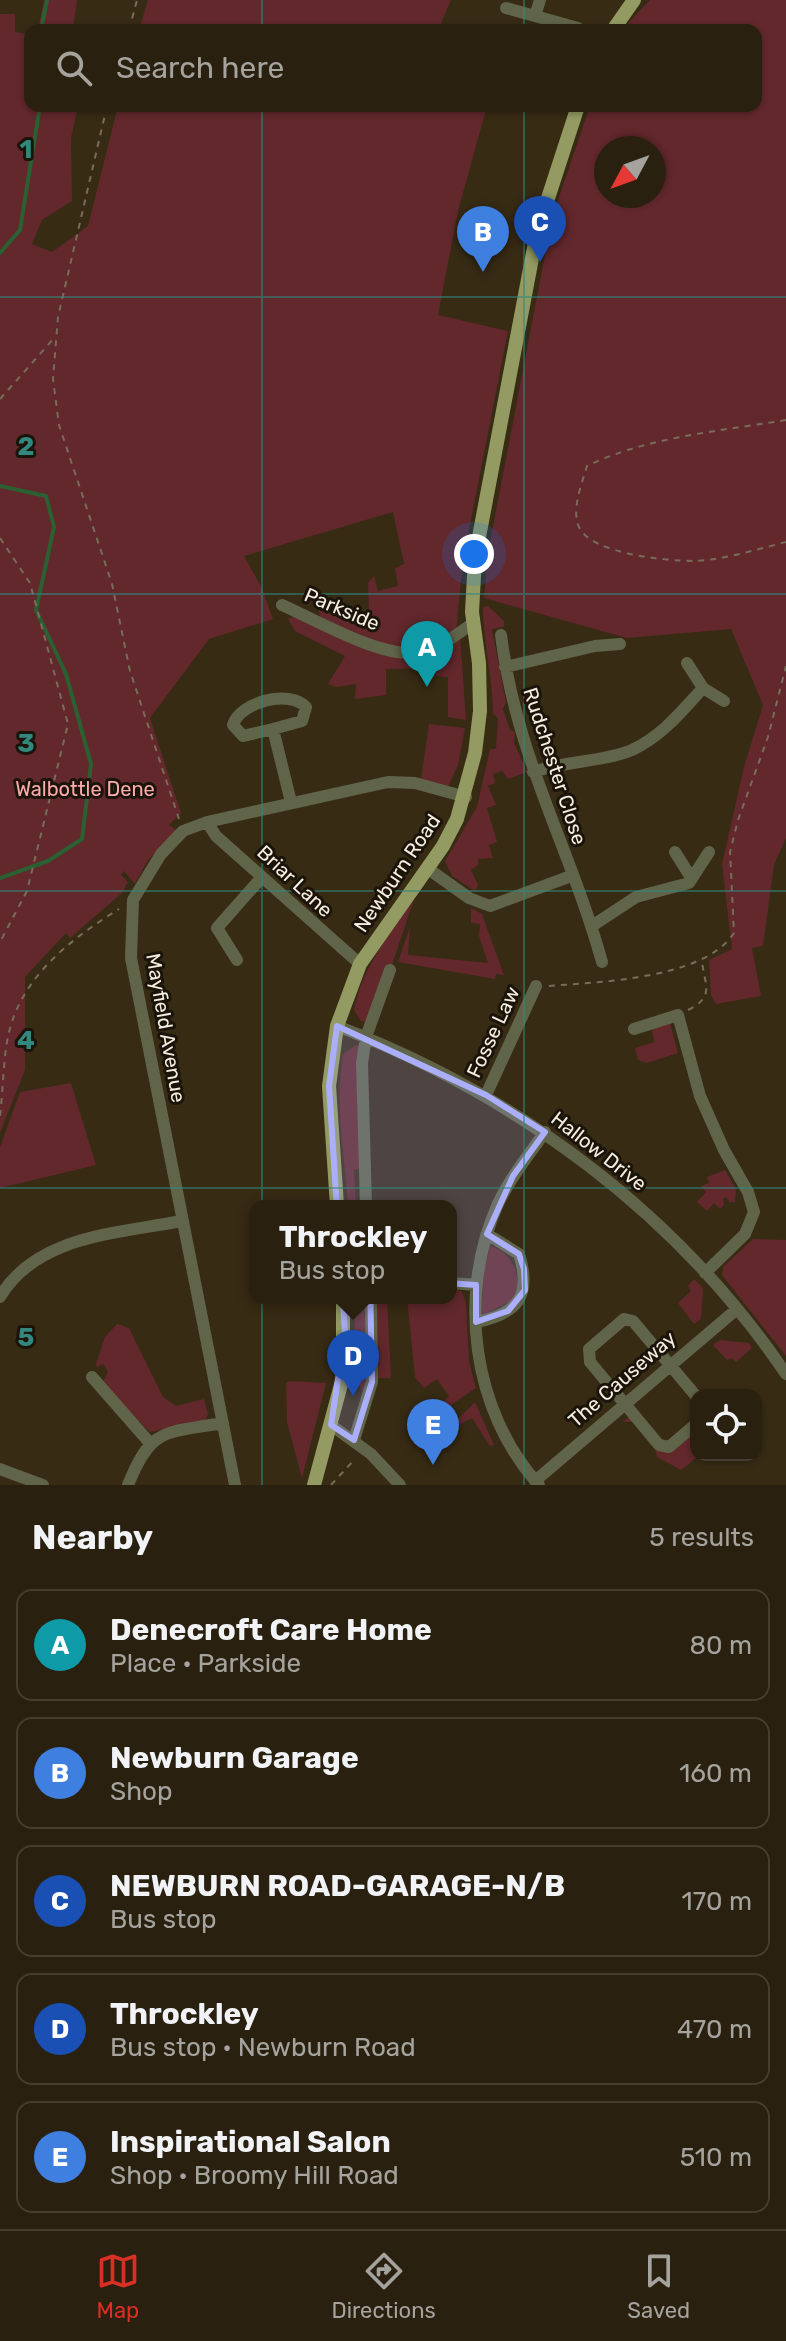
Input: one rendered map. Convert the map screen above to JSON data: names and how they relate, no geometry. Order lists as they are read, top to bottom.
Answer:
{
  "streets": {
    "main road": ["Newburn Road"],
    "street": [
      "Parkside",
      "Rudchester Close",
      "Briar Lane",
      "Mayfield Avenue",
      "Fosse Law",
      "Hallow Drive",
      "The Causeway"
    ]
  },
  "crossings": [
    ["Parkside", "Newburn Road"],
    ["Rudchester Close", "Newburn Road"],
    ["Newburn Road", "Briar Lane"],
    ["Newburn Road", "Mayfield Avenue"],
    ["Newburn Road", "Hallow Drive"],
    ["Briar Lane", "Mayfield Avenue"],
    ["Fosse Law", "Hallow Drive"],
    ["Hallow Drive", "The Causeway"]
  ],
  "parks": ["Walbottle Dene"],
  "north": "bottom left",
  "page": {
    "search": "Search here",
    "pins": [
      "C",
      "B",
      "A",
      "D",
      "E"
    ],
    "popup": ["Throckley", "Bus stop"],
    "heading": ["Nearby", "5 results"],
    "list": [
      {
        "mark": "A",
        "name": "Denecroft Care Home",
        "note": "Place · Parkside",
        "value": "80 m"
      },
      {
        "mark": "B",
        "name": "Newburn Garage",
        "note": "Shop",
        "value": "160 m"
      },
      {
        "mark": "C",
        "name": "NEWBURN ROAD-GARAGE-N/B",
        "note": "Bus stop",
        "value": "170 m"
      },
      {
        "mark": "D",
        "name": "Throckley",
        "note": "Bus stop · Newburn Road",
        "value": "470 m"
      },
      {
        "mark": "E",
        "name": "Inspirational Salon",
        "note": "Shop · Broomy Hill Road",
        "value": "510 m"
      }
    ],
    "nav": ["Map", "Directions", "Saved"]
  },
  "grid": {
    "rows": [
      "1",
      "2",
      "3",
      "4",
      "5"
    ]
  }
}
